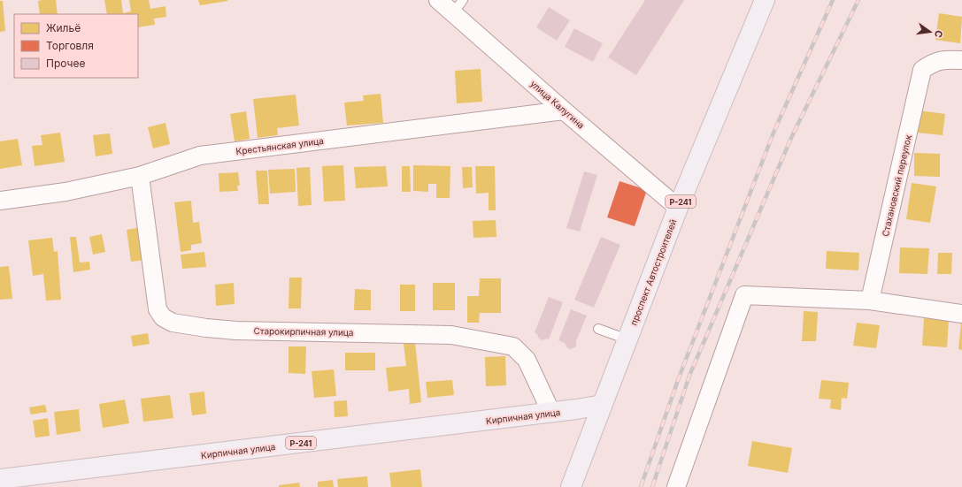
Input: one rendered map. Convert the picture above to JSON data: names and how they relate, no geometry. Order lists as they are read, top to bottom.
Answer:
{
  "streets": {
    "highway": ["Р-241", "проспект Автостроителей", "Кирпичная улица"],
    "street": [
      "улица Калугина",
      "Крестьянская улица",
      "Стахановский переулок",
      "Старокирпичная улица"
    ]
  },
  "crossings": [
    ["улица Калугина", "Крестьянская улица"],
    ["улица Калугина", "проспект Автостроителей"],
    ["Крестьянская улица", "Старокирпичная улица"],
    ["проспект Автостроителей", "Кирпичная улица"],
    ["Старокирпичная улица", "Кирпичная улица"]
  ],
  "legend": ["Жильё", "Торговля", "Прочее"],
  "north": "right"
}
